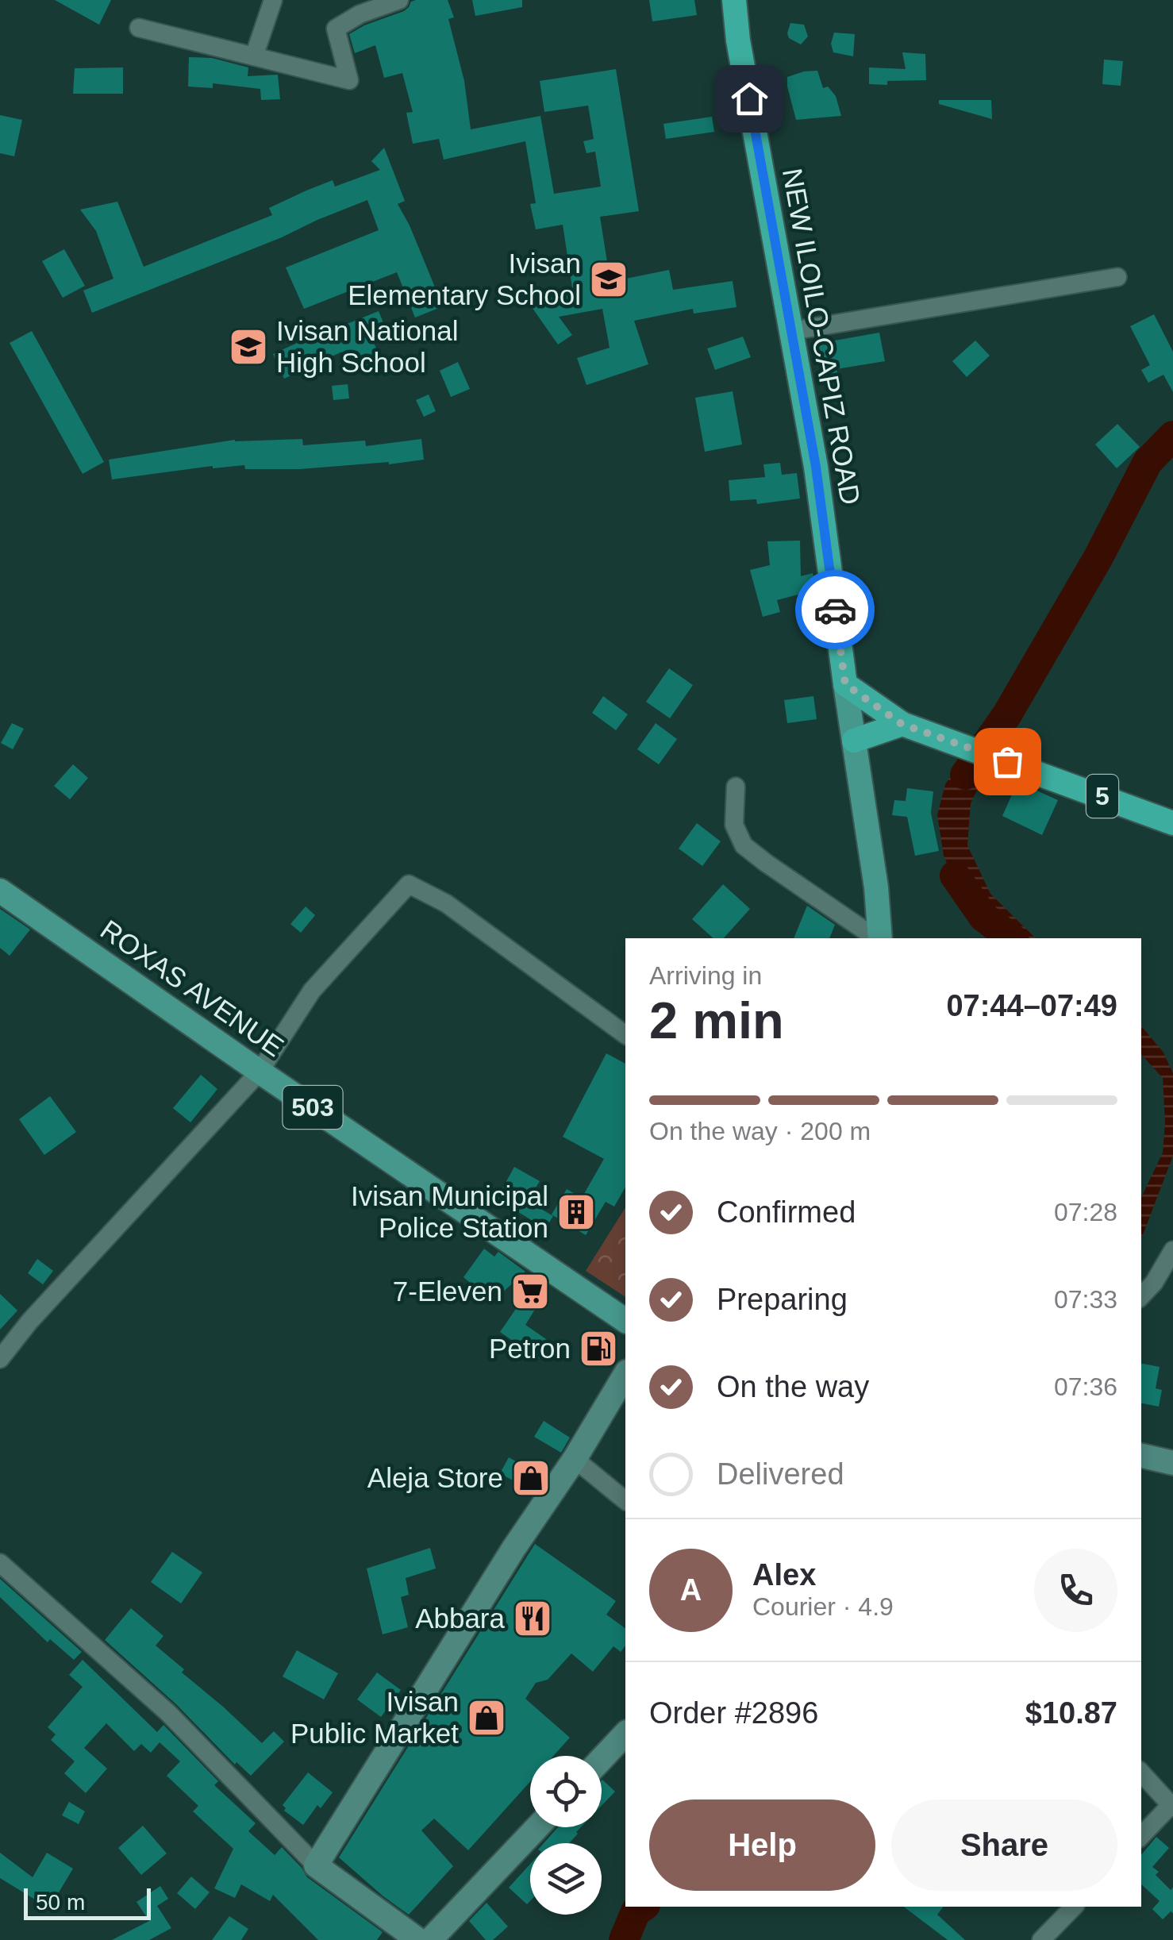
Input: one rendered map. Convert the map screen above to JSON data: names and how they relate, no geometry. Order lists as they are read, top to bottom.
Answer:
{
  "streets": {
    "highway": ["NEW ILOILO-CAPIZ ROAD", "5"],
    "main road": ["ROXAS AVENUE", "503"]
  },
  "crossings": [
    ["NEW ILOILO-CAPIZ ROAD", "5"]
  ],
  "places": {
    "school or university": ["Ivisan Elementary School", "Ivisan National High School"],
    "building": ["Ivisan Municipal Police Station"],
    "supermarket": ["7-Eleven"],
    "fuel station": ["Petron"],
    "shop": ["Aleja Store", "Ivisan Public Market"],
    "restaurant": ["Abbara"]
  },
  "scale_bar": "50 m",
  "page": {
    "heading": ["2 min", "Arriving in", "07:44–07:49"],
    "panel": [
      "Alex",
      "Courier · 4.9",
      "Order #2896",
      "$10.87"
    ],
    "bar": "On the way · 200 m",
    "list": [
      ["Confirmed", "07:28"],
      ["Preparing", "07:33"],
      ["On the way", "07:36"],
      "Delivered"
    ],
    "round": "A",
    "buttons": ["Help", "Share"],
    "scale": "50 m"
  }
}
